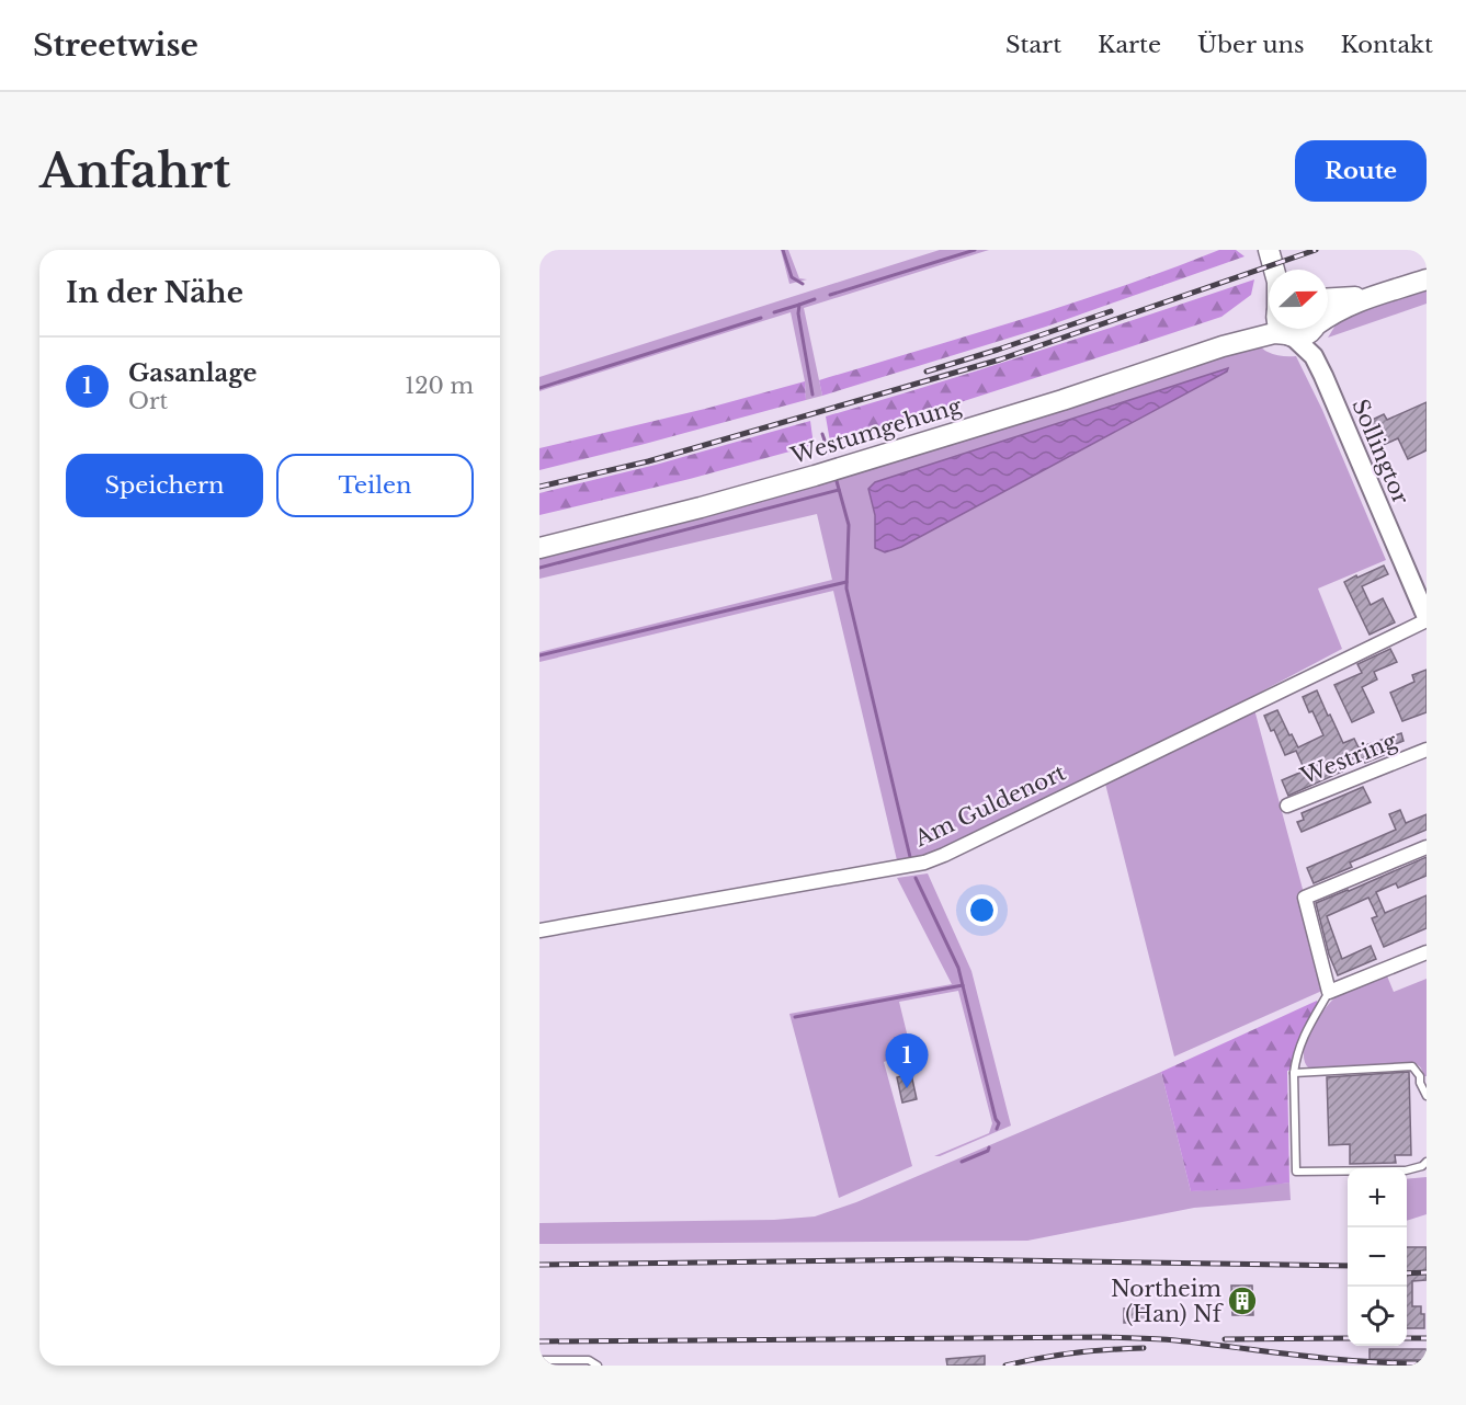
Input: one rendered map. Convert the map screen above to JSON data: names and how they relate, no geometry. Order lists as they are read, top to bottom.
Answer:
{
  "streets": {
    "main road": ["Westumgehung", "Sollingtor"],
    "street": ["Westring", "Am Guldenort"]
  },
  "crossings": [
    ["Westumgehung", "Sollingtor"],
    ["Sollingtor", "Am Guldenort"]
  ],
  "places": {
    "building": ["Northeim (Han) Nf"]
  },
  "north": "right",
  "page": {
    "header": "Streetwise",
    "nav": [
      "Start",
      "Karte",
      "Über uns",
      "Kontakt"
    ],
    "buttons": [
      "Route",
      ["Speichern", "Teilen"]
    ],
    "title": "Anfahrt",
    "heading": "In der Nähe",
    "list": [
      {
        "mark": "1",
        "name": "Gasanlage",
        "note": "Ort",
        "value": "120 m"
      }
    ],
    "pins": "1",
    "map_buttons": ["+", "−"]
  }
}
